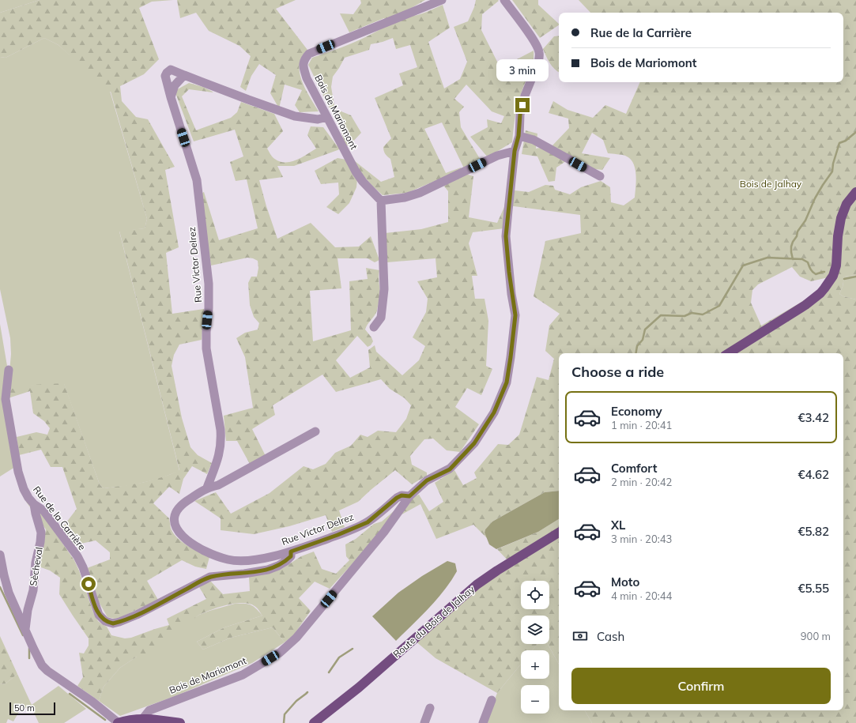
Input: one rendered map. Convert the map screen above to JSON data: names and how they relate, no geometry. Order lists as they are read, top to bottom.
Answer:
{
  "streets": {
    "main road": ["Route du Bois de Jalhay"],
    "street": [
      "Bois de Mariomont",
      "Rue Victor Delrez",
      "Rue de la Carrière",
      "Sècheval"
    ]
  },
  "crossings": [
    ["Bois de Mariomont", "Rue Victor Delrez"],
    ["Rue Victor Delrez", "Rue de la Carrière"],
    ["Rue de la Carrière", "Sècheval"]
  ],
  "parks": ["Bois de Jalhay"],
  "scale_bar": "50 m",
  "page": {
    "banner": ["Rue de la Carrière", "Bois de Mariomont"],
    "bubble": "3 min",
    "heading": "Choose a ride",
    "list": [
      {
        "name": "Economy",
        "note": "1 min · 20:41",
        "value": "€3.42"
      },
      {
        "name": "Comfort",
        "note": "2 min · 20:42",
        "value": "€4.62"
      },
      {
        "name": "XL",
        "note": "3 min · 20:43",
        "value": "€5.82"
      },
      {
        "name": "Moto",
        "note": "4 min · 20:44",
        "value": "€5.55"
      }
    ],
    "map_buttons": ["+", "−"],
    "pay": ["Cash", "900 m"],
    "buttons": "Confirm",
    "scale": "50 m"
  }
}
